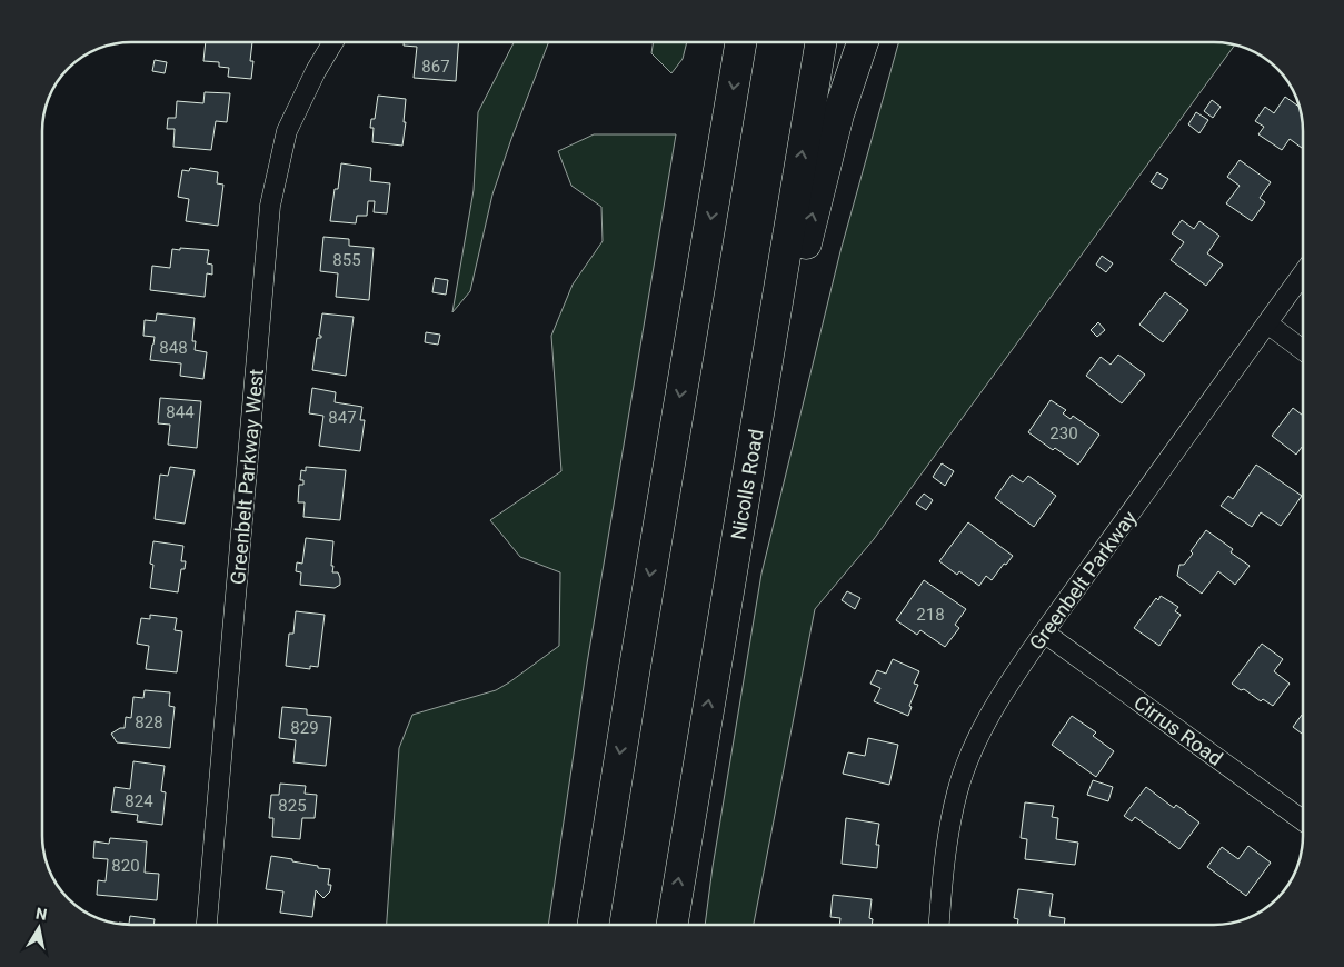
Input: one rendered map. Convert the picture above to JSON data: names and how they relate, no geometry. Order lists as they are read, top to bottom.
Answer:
{
  "streets": {
    "highway": ["Nicolls Road"],
    "street": ["Greenbelt Parkway West", "Greenbelt Parkway", "Cirrus Road"]
  },
  "crossings": [
    ["Greenbelt Parkway", "Cirrus Road"]
  ],
  "house_numbers": [
    "867",
    "855",
    "848",
    "844",
    "847",
    "230",
    "218",
    "828",
    "829",
    "824",
    "825",
    "820"
  ],
  "north": "top"
}
